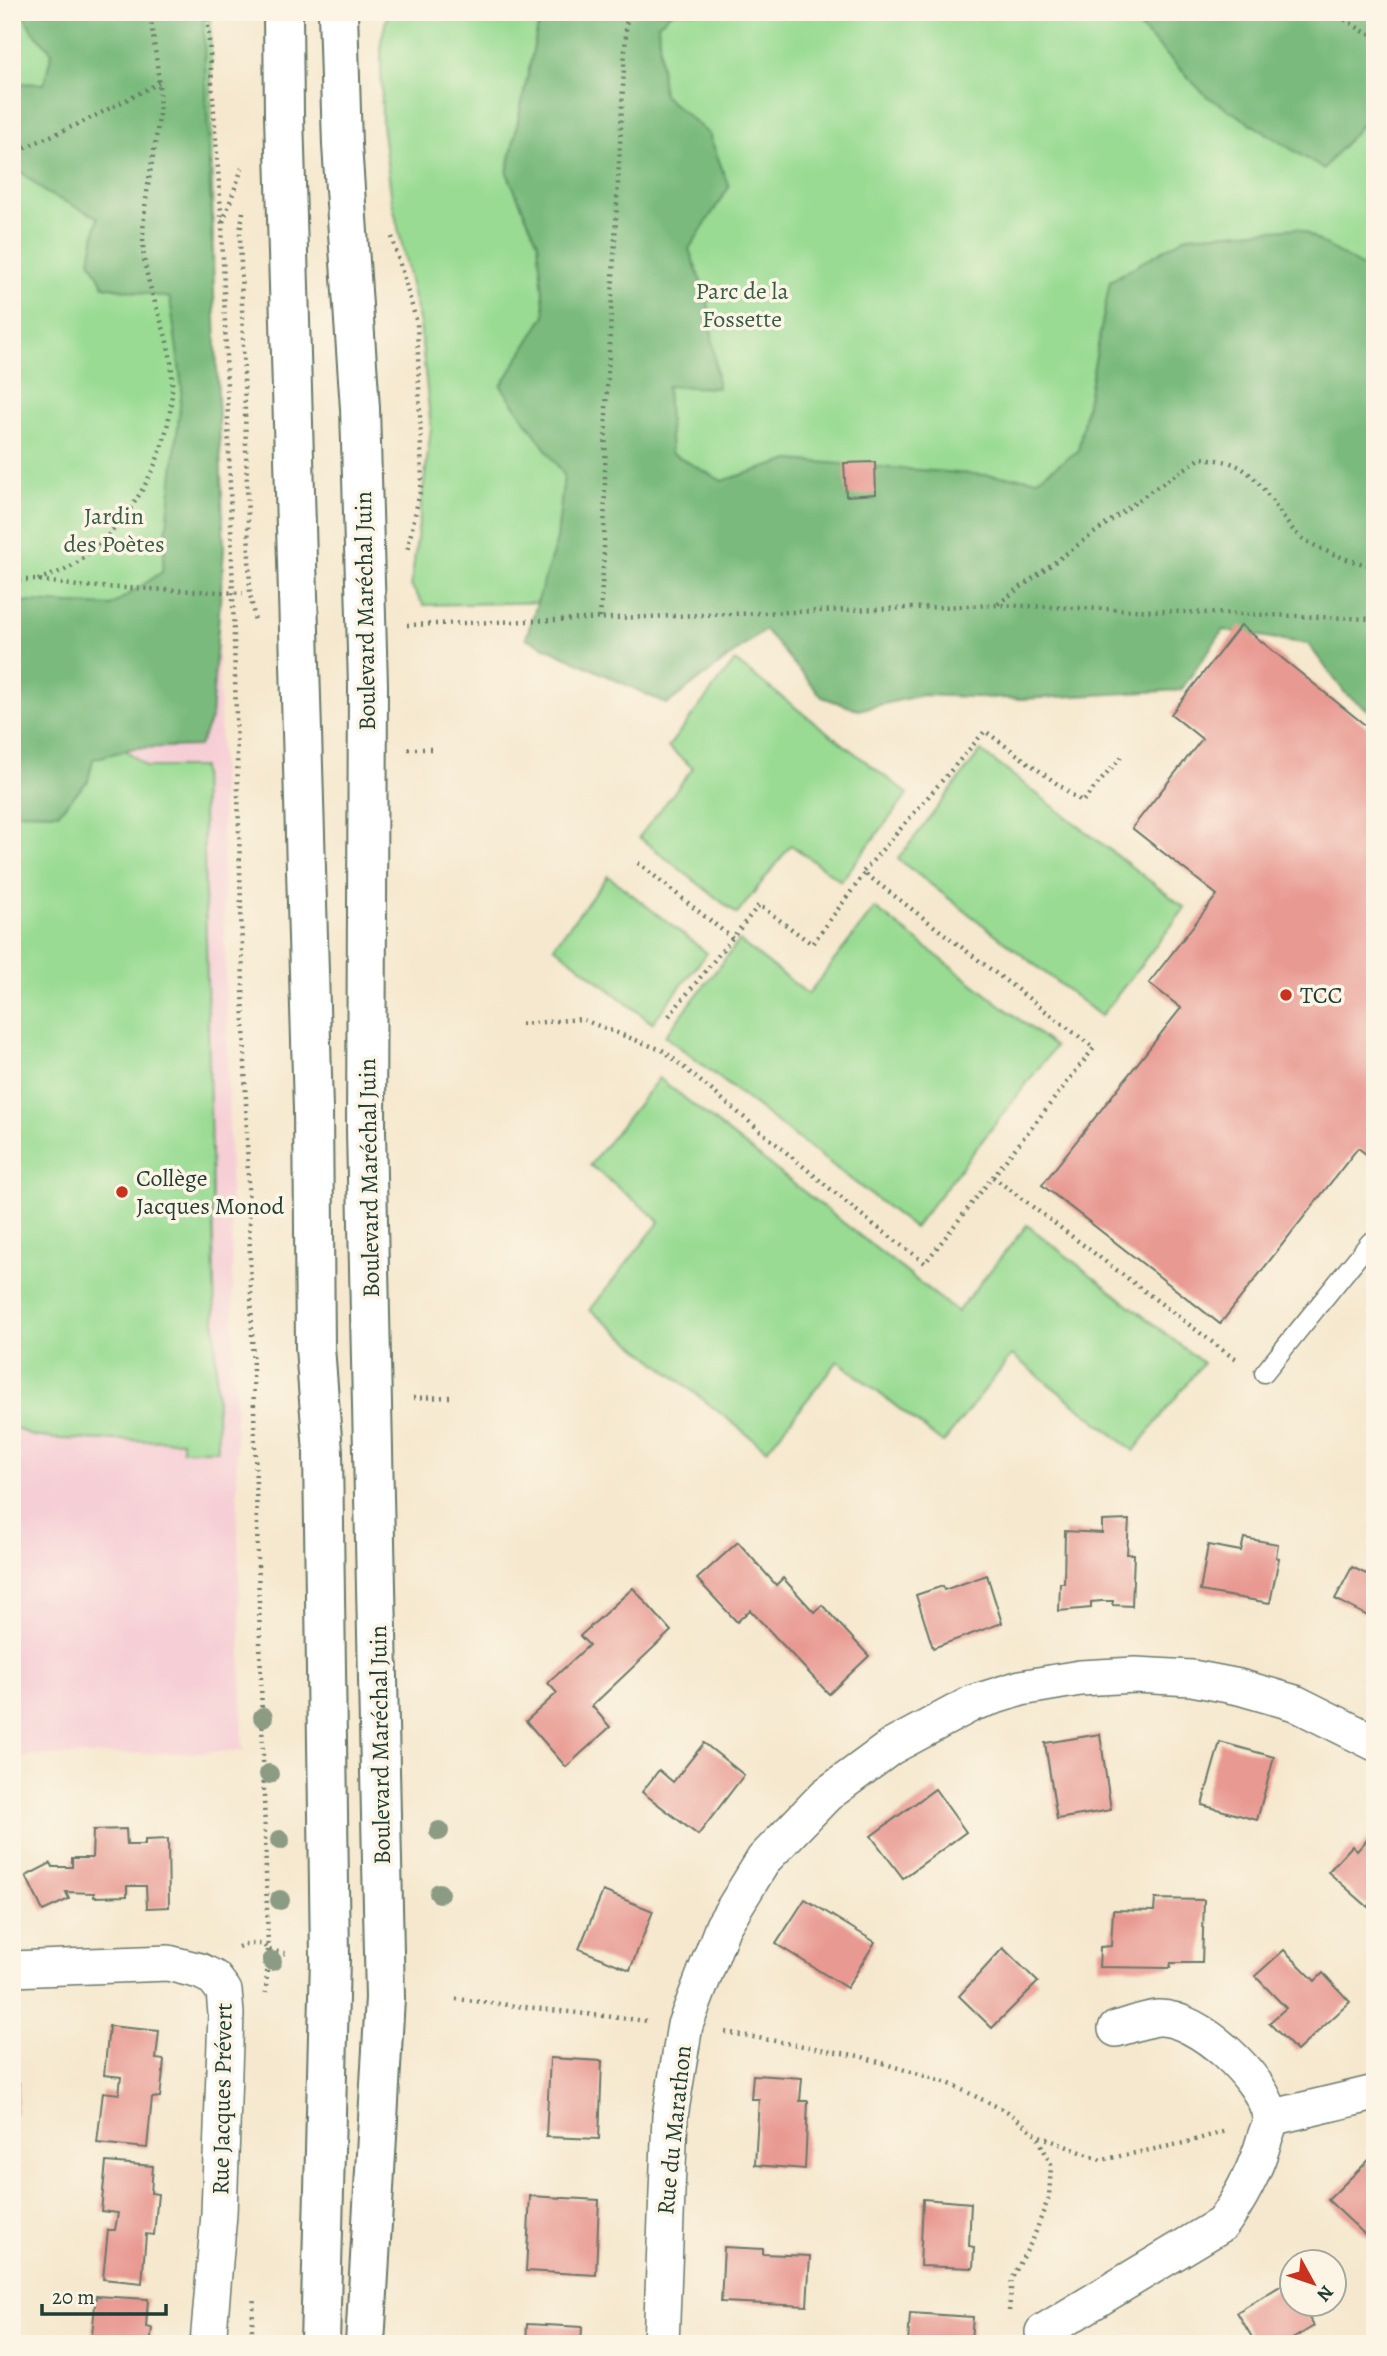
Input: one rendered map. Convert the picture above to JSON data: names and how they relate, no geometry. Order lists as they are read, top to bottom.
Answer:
{
  "streets": {
    "main road": ["Boulevard Maréchal Juin"],
    "street": ["Rue Jacques Prévert", "Rue du Marathon"]
  },
  "parks": ["Parc de la Fossette", "Jardin des Poètes"],
  "places": ["TCC", "Collège Jacques Monod"],
  "scale_bar": "20 m",
  "north": "bottom right"
}
